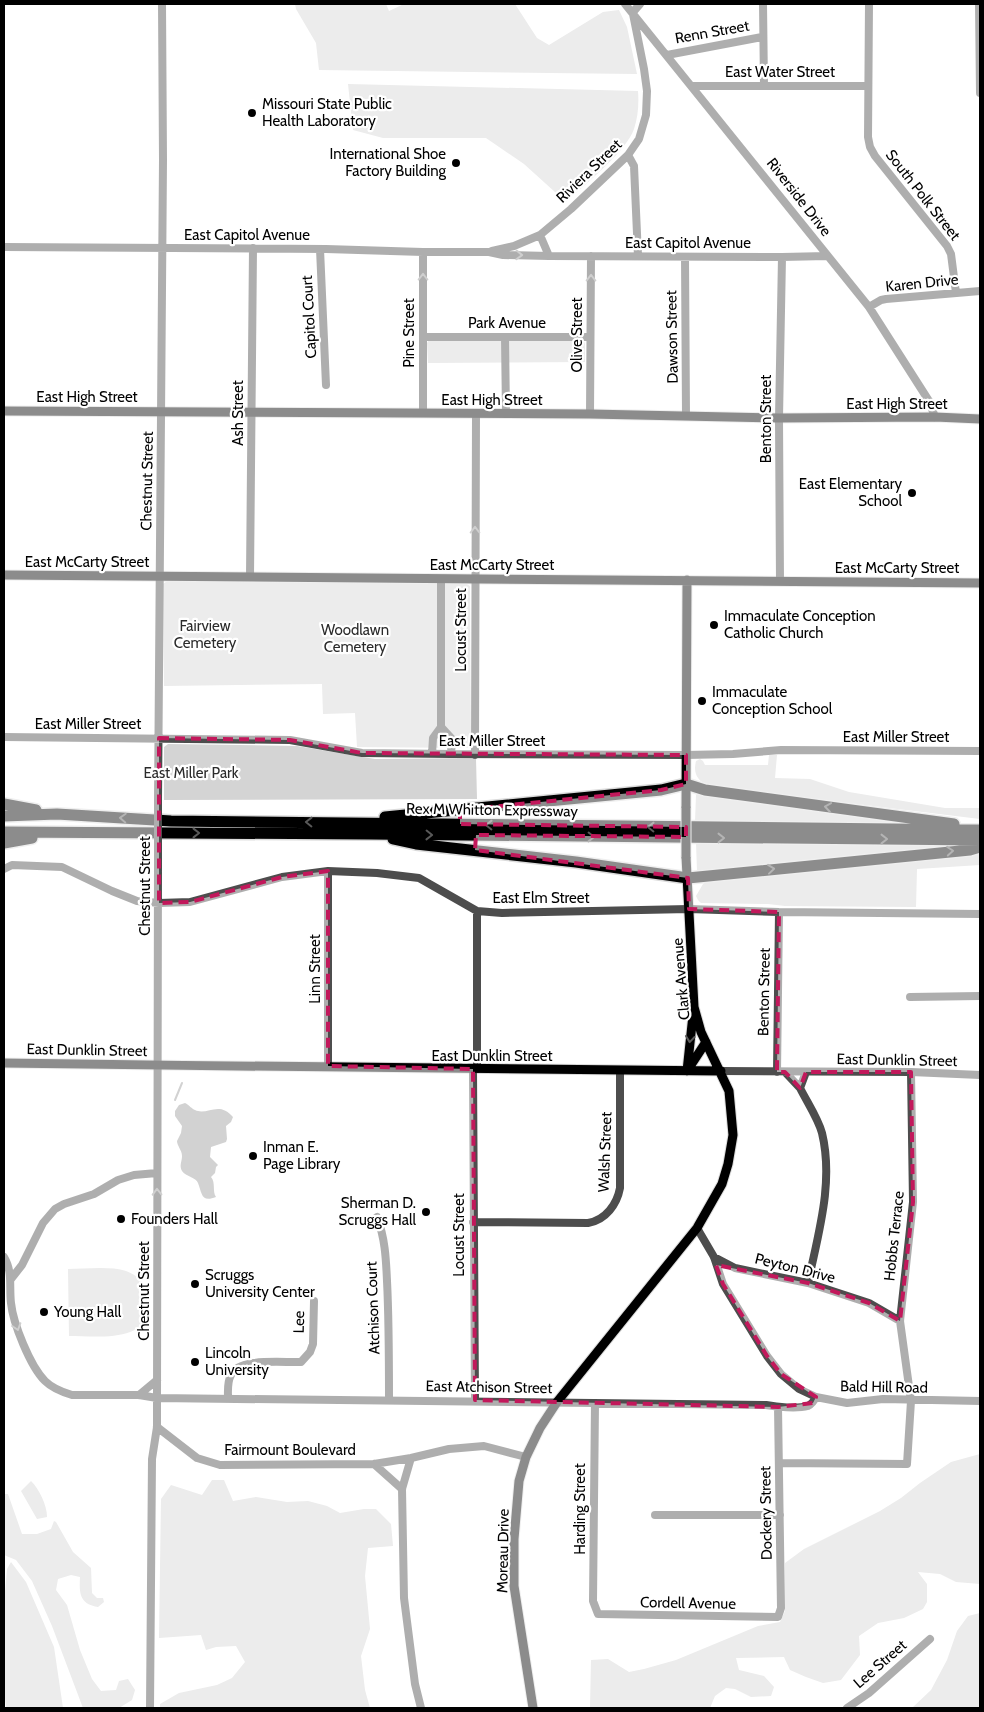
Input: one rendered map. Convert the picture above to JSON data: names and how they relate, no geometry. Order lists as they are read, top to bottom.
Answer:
{
  "streets": {
    "highway": ["Rex M Whitton Expressway"],
    "main road": [
      "East High Street",
      "East McCarty Street",
      "Clark Avenue",
      "East Dunklin Street",
      "Moreau Drive"
    ],
    "street": [
      "Renn Street",
      "East Water Street",
      "Riviera Street",
      "South Polk Street",
      "Riverside Drive",
      "East Capitol Avenue",
      "Karen Drive",
      "Capitol Court",
      "Park Avenue",
      "Pine Street",
      "Olive Street",
      "Dawson Street",
      "Ash Street",
      "Benton Street",
      "Chestnut Street",
      "Locust Street",
      "East Miller Street",
      "East Elm Street",
      "Linn Street",
      "Walsh Street",
      "Hobbs Terrace",
      "Peyton Drive",
      "Atchison Court",
      "Lee",
      "East Atchison Street",
      "Bald Hill Road",
      "Fairmount Boulevard",
      "Harding Street",
      "Dockery Street",
      "Cordell Avenue",
      "Lee Street"
    ]
  },
  "crossings": [
    ["Renn Street", "Riverside Drive"],
    ["East Water Street", "South Polk Street"],
    ["East Water Street", "Riverside Drive"],
    ["Riviera Street", "Riverside Drive"],
    ["Riviera Street", "East Capitol Avenue"],
    ["South Polk Street", "Karen Drive"],
    ["Riverside Drive", "East Capitol Avenue"],
    ["Riverside Drive", "Karen Drive"],
    ["Riverside Drive", "East High Street"],
    ["East Capitol Avenue", "Capitol Court"],
    ["East Capitol Avenue", "Pine Street"],
    ["East Capitol Avenue", "Olive Street"],
    ["East Capitol Avenue", "Dawson Street"],
    ["East Capitol Avenue", "Ash Street"],
    ["East Capitol Avenue", "Benton Street"],
    ["East Capitol Avenue", "Chestnut Street"],
    ["Park Avenue", "Pine Street"],
    ["Park Avenue", "Olive Street"],
    ["Pine Street", "East High Street"],
    ["Olive Street", "East High Street"],
    ["Dawson Street", "East High Street"],
    ["East High Street", "Ash Street"],
    ["East High Street", "Benton Street"],
    ["East High Street", "Chestnut Street"],
    ["East High Street", "Locust Street"],
    ["Ash Street", "East McCarty Street"],
    ["Benton Street", "East McCarty Street"],
    ["Benton Street", "East Elm Street"],
    ["Benton Street", "East Dunklin Street"],
    ["Chestnut Street", "East McCarty Street"],
    ["Chestnut Street", "East Miller Street"],
    ["Chestnut Street", "East Elm Street"],
    ["Chestnut Street", "East Dunklin Street"],
    ["Chestnut Street", "East Atchison Street"],
    ["Chestnut Street", "Fairmount Boulevard"],
    ["East McCarty Street", "Locust Street"],
    ["East McCarty Street", "Clark Avenue"],
    ["Locust Street", "East Miller Street"],
    ["Locust Street", "East Elm Street"],
    ["Locust Street", "East Dunklin Street"],
    ["Locust Street", "Walsh Street"],
    ["Locust Street", "East Atchison Street"],
    ["East Miller Street", "Clark Avenue"],
    ["East Elm Street", "Linn Street"],
    ["East Elm Street", "Clark Avenue"],
    ["Linn Street", "East Dunklin Street"],
    ["Clark Avenue", "East Dunklin Street"],
    ["Clark Avenue", "East Atchison Street"],
    ["Clark Avenue", "Moreau Drive"],
    ["East Dunklin Street", "Walsh Street"],
    ["East Dunklin Street", "Hobbs Terrace"],
    ["Hobbs Terrace", "Peyton Drive"],
    ["Hobbs Terrace", "Bald Hill Road"],
    ["Hobbs Terrace", "Dockery Street"],
    ["Peyton Drive", "Bald Hill Road"],
    ["Atchison Court", "East Atchison Street"],
    ["Lee", "East Atchison Street"],
    ["East Atchison Street", "Bald Hill Road"],
    ["East Atchison Street", "Harding Street"],
    ["East Atchison Street", "Dockery Street"],
    ["East Atchison Street", "Moreau Drive"],
    ["Fairmount Boulevard", "Moreau Drive"],
    ["Harding Street", "Cordell Avenue"],
    ["Dockery Street", "Cordell Avenue"]
  ],
  "one_way": ["Pine Street", "Olive Street"],
  "parks": ["Fairview Cemetery", "Woodlawn Cemetery", "East Miller Park"],
  "places": [
    "Missouri State Public Health Laboratory",
    "International Shoe Factory Building",
    "East Elementary School",
    "Immaculate Conception Catholic Church",
    "Immaculate Conception School",
    "Inman E. Page Library",
    "Sherman D. Scruggs Hall",
    "Founders Hall",
    "Scruggs University Center",
    "Young Hall",
    "Lincoln University"
  ]
}
